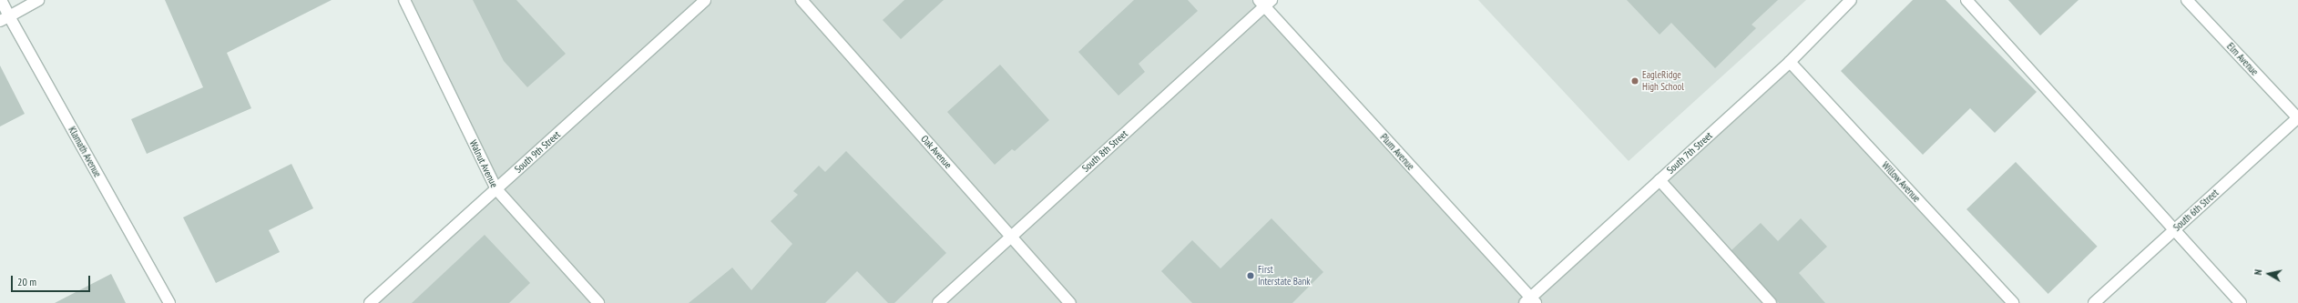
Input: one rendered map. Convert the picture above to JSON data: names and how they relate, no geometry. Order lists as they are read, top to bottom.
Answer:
{
  "streets": {
    "street": [
      "Elm Avenue",
      "South 8th Street",
      "Klamath Avenue",
      "South 9th Street",
      "Oak Avenue",
      "Plum Avenue",
      "South 7th Street",
      "Walnut Avenue",
      "Willow Avenue",
      "South 6th Street"
    ]
  },
  "crossings": [
    ["Elm Avenue", "South 6th Street"],
    ["South 8th Street", "Oak Avenue"],
    ["South 8th Street", "Plum Avenue"],
    ["South 9th Street", "Walnut Avenue"],
    ["Plum Avenue", "South 7th Street"],
    ["South 7th Street", "Willow Avenue"]
  ],
  "places": ["EagleRidge High School", "First Interstate Bank"],
  "scale_bar": "20 m",
  "north": "left"
}
